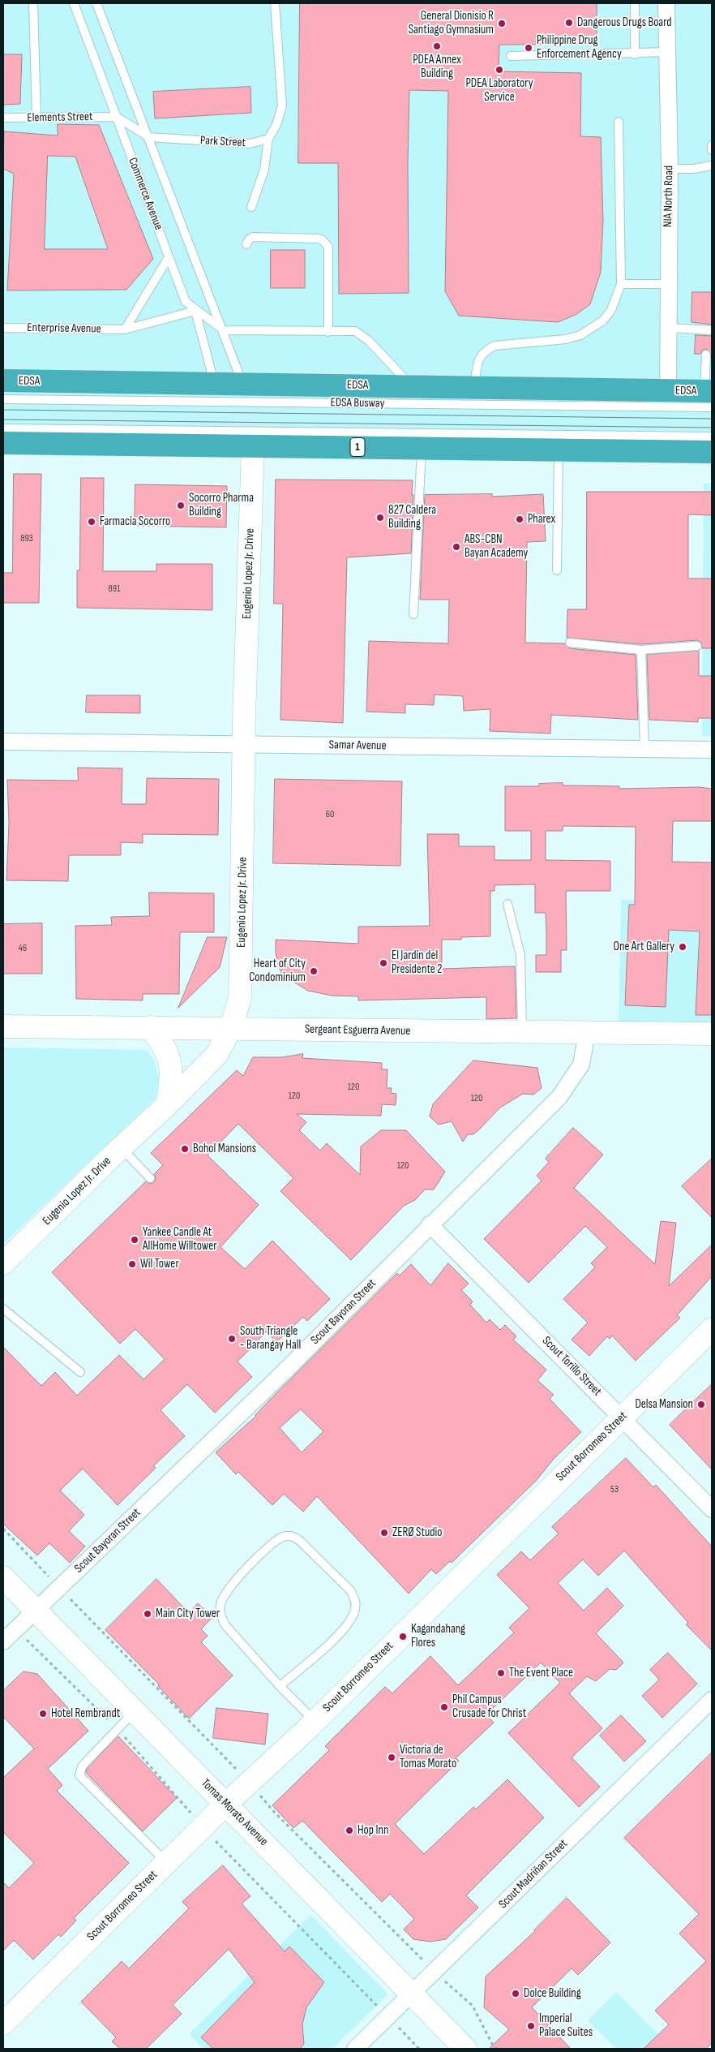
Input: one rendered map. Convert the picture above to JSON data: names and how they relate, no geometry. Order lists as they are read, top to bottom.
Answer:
{
  "streets": {
    "highway": ["EDSA", "1"],
    "street": [
      "NIA North Road",
      "Eugenio Lopez Jr. Drive",
      "Samar Avenue",
      "Sergeant Esguerra Avenue",
      "Scout Bayoran Street",
      "Scout Torillo Street",
      "Scout Borromeo Street",
      "Tomas Morato Avenue",
      "Scout Madriñan Street"
    ],
    "lane": [
      "Elements Street",
      "Park Street",
      "Commerce Avenue",
      "Enterprise Avenue",
      "EDSA Busway"
    ]
  },
  "crossings": [
    ["Elements Street", "Park Street"],
    ["Elements Street", "Commerce Avenue"],
    ["Park Street", "Commerce Avenue"],
    ["Commerce Avenue", "Enterprise Avenue"],
    ["Commerce Avenue", "EDSA"],
    ["NIA North Road", "EDSA"],
    ["EDSA", "EDSA Busway"],
    ["1", "Eugenio Lopez Jr. Drive"],
    ["Eugenio Lopez Jr. Drive", "Samar Avenue"],
    ["Eugenio Lopez Jr. Drive", "Sergeant Esguerra Avenue"],
    ["Sergeant Esguerra Avenue", "Scout Bayoran Street"],
    ["Scout Bayoran Street", "Scout Torillo Street"],
    ["Scout Bayoran Street", "Tomas Morato Avenue"],
    ["Scout Torillo Street", "Scout Borromeo Street"],
    ["Scout Borromeo Street", "Tomas Morato Avenue"],
    ["Tomas Morato Avenue", "Scout Madriñan Street"]
  ],
  "places": [
    "Dangerous Drugs Board",
    "General Dionisio R Santiago Gymnasium",
    "PDEA Annex Building",
    "Philippine Drug Enforcement Agency",
    "PDEA Laboratory Service",
    "Socorro Pharma Building",
    "827 Caldera Building",
    "Pharex",
    "Farmacia Socorro",
    "ABS-CBN Bayan Academy",
    "One Art Gallery",
    "El Jardin del Presidente 2",
    "Heart of City Condominium",
    "Bohol Mansions",
    "Yankee Candle At AllHome Willtower",
    "Wil Tower",
    "South Triangle - Barangay Hall",
    "Delsa Mansion",
    "ZERØ Studio",
    "Main City Tower",
    "Kagandahang Flores",
    "The Event Place",
    "Phil Campus Crusade for Christ",
    "Hotel Rembrandt",
    "Victoria de Tomas Morato",
    "Hop Inn",
    "Dolce Building",
    "Imperial Palace Suites"
  ],
  "house_numbers": [
    "893",
    "891",
    "60",
    "46",
    "120",
    "120",
    "120",
    "120",
    "53"
  ]
}
